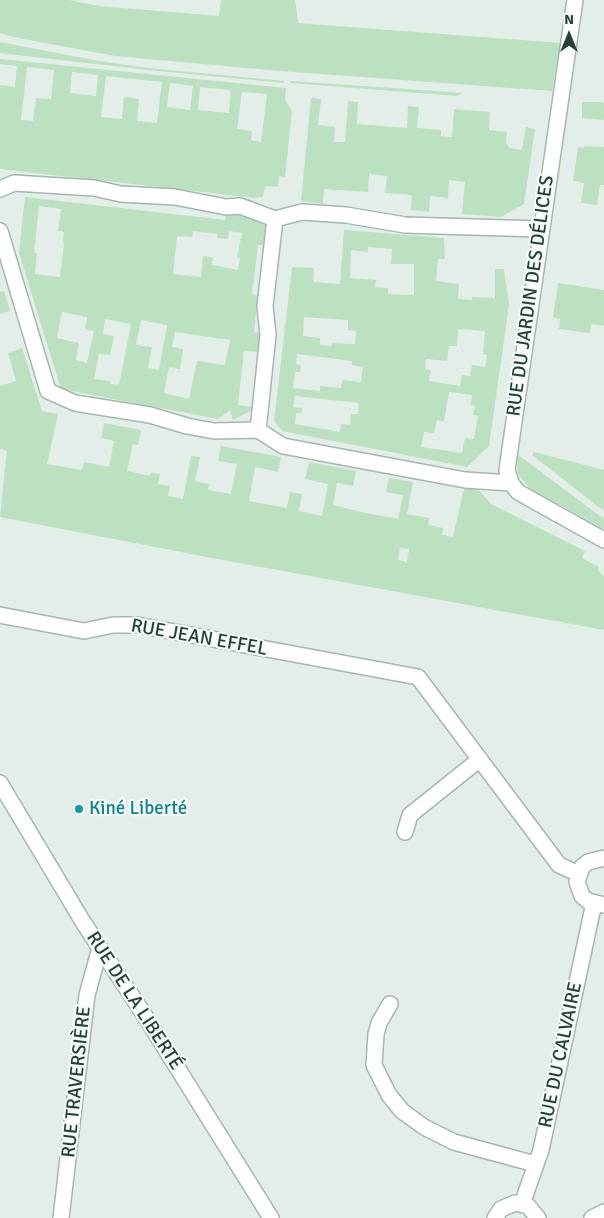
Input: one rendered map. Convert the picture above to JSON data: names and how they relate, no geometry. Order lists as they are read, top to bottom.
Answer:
{
  "streets": {
    "street": [
      "RUE DU JARDIN DES DÉLICES",
      "RUE JEAN EFFEL",
      "RUE DE LA LIBERTÉ",
      "RUE DU CALVAIRE",
      "RUE TRAVERSIÈRE"
    ]
  },
  "crossings": [
    ["RUE JEAN EFFEL", "RUE DU CALVAIRE"],
    ["RUE DE LA LIBERTÉ", "RUE TRAVERSIÈRE"]
  ],
  "places": ["Kiné Liberté"],
  "north": "top"
}
